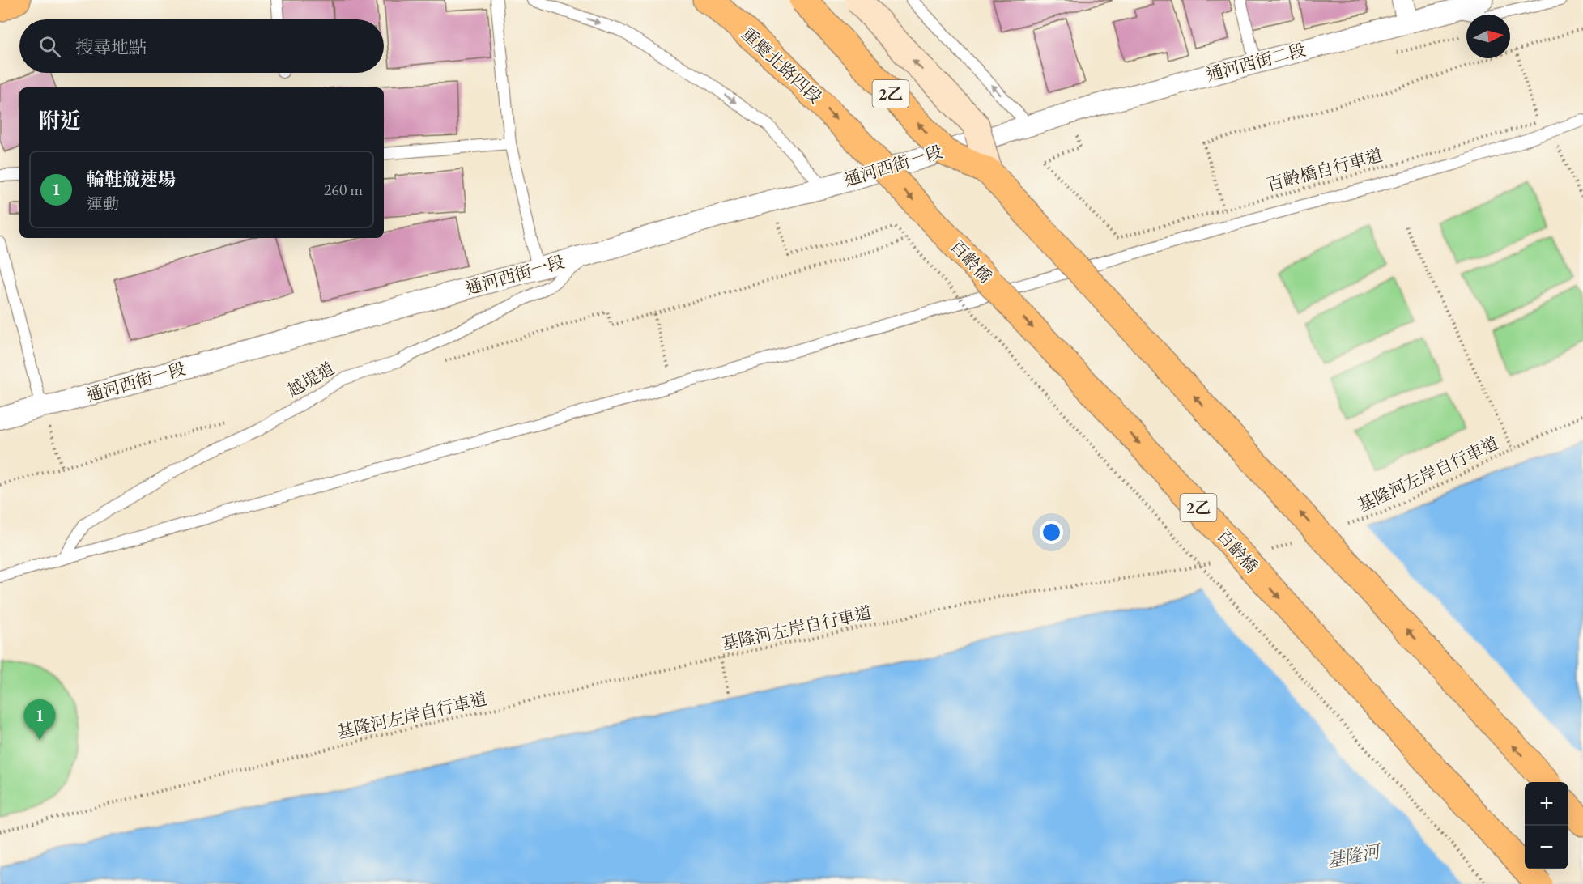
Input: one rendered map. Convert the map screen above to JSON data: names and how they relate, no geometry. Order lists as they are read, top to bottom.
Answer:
{
  "streets": {
    "main road": ["重慶北路四段", "2乙", "百齡橋"],
    "street": ["通河西街二段", "通河西街一段"],
    "lane": ["越堤道"],
    "path": ["百齡橋自行車道", "基隆河左岸自行車道"]
  },
  "crossings": [
    ["通河西街二段", "通河西街一段"],
    ["重慶北路四段", "百齡橋"],
    ["通河西街一段", "越堤道"]
  ],
  "water": ["基隆河"],
  "north": "right",
  "page": {
    "search": "搜尋地點",
    "heading": "附近",
    "list": [
      {
        "mark": "1",
        "name": "輪鞋競速場",
        "note": "運動",
        "value": "260 m"
      }
    ],
    "pins": "1",
    "map_buttons": ["+", "−"]
  }
}
